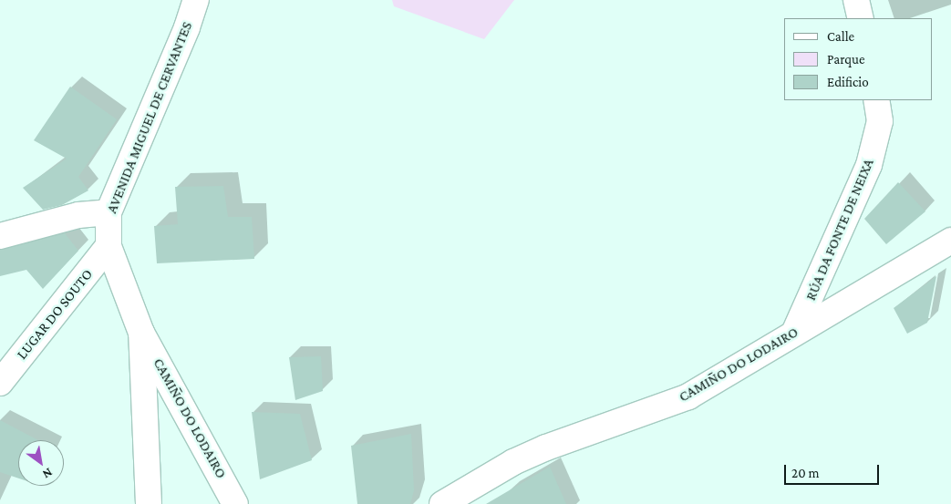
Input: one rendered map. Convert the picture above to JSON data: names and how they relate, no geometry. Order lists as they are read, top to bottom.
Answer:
{
  "streets": {
    "street": [
      "AVENIDA MIGUEL DE CERVANTES",
      "RÚA DA FONTE DE NEIXA",
      "LUGAR DO SOUTO",
      "CAMIÑO DO LODAIRO"
    ]
  },
  "crossings": [
    ["AVENIDA MIGUEL DE CERVANTES", "LUGAR DO SOUTO"],
    ["AVENIDA MIGUEL DE CERVANTES", "CAMIÑO DO LODAIRO"],
    ["RÚA DA FONTE DE NEIXA", "CAMIÑO DO LODAIRO"]
  ],
  "legend": ["Calle", "Parque", "Edificio"],
  "scale_bar": "20 m",
  "north": "bottom right"
}
